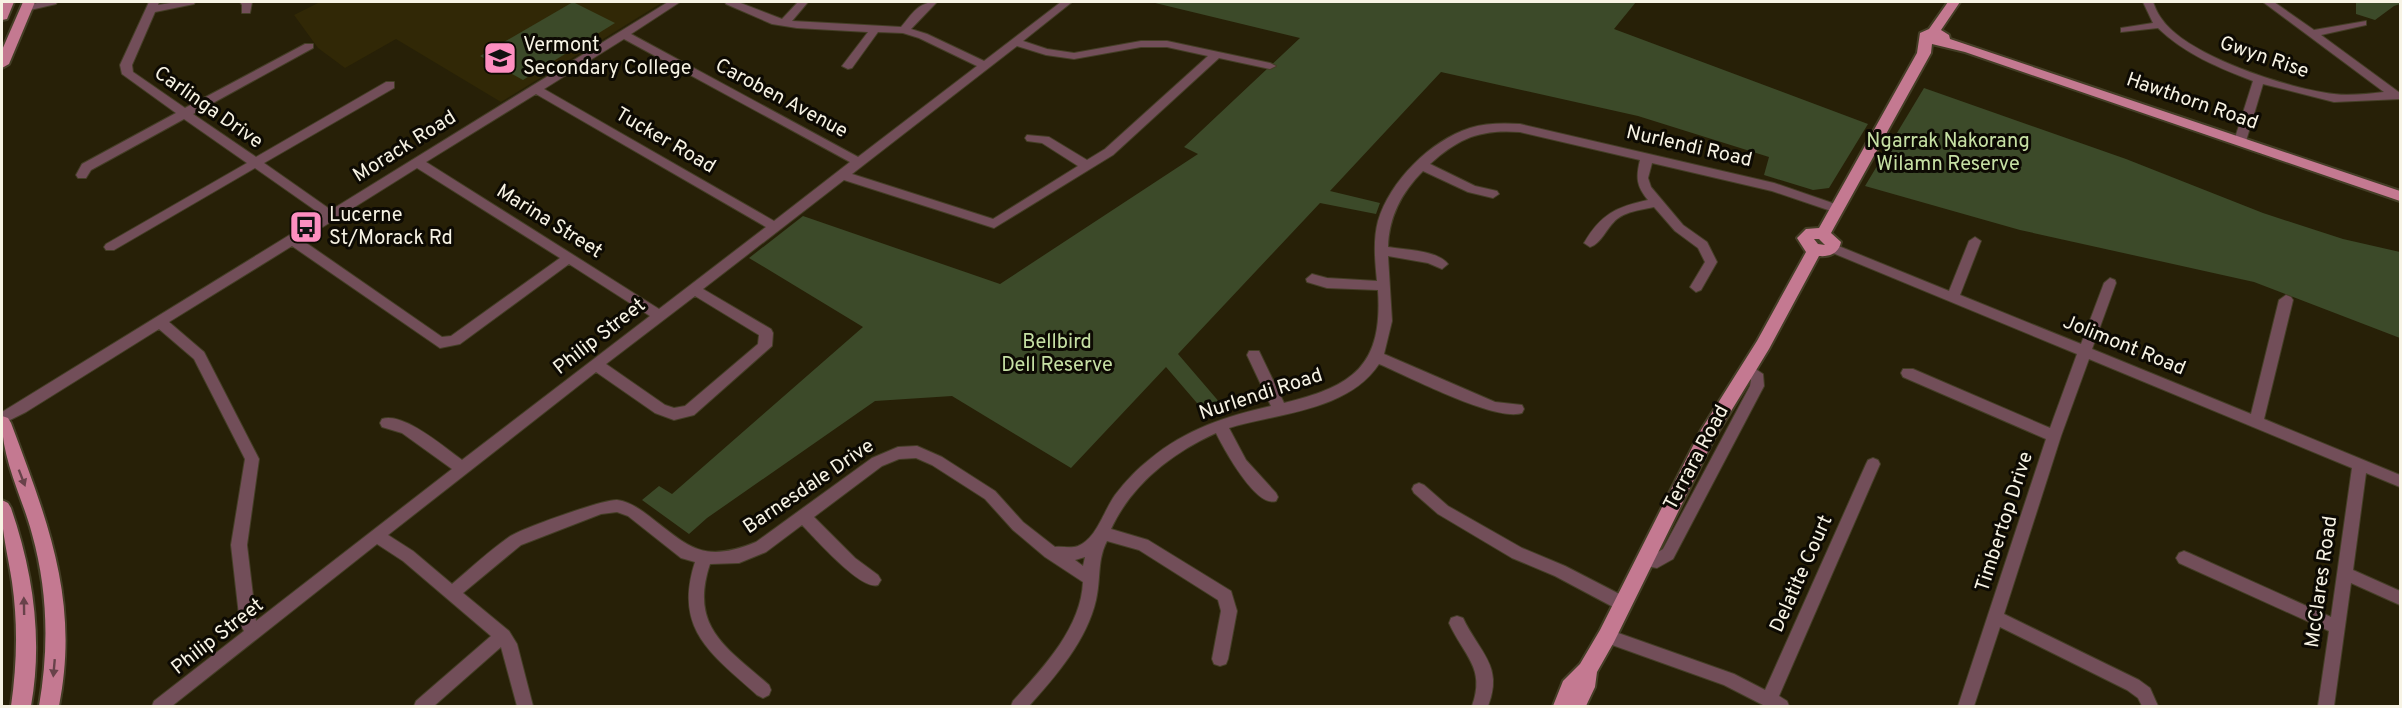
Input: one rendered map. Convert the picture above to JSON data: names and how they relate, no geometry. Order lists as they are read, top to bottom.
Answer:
{
  "streets": {
    "main road": ["Hawthorn Road", "Terrara Road"],
    "street": [
      "Gwyn Rise",
      "Caroben Avenue",
      "Carlinga Drive",
      "Tucker Road",
      "Morack Road",
      "Nurlendi Road",
      "Marina Street",
      "Philip Street",
      "Jolimont Road",
      "Barnesdale Drive",
      "Timbertop Drive",
      "Delatite Court",
      "McClares Road"
    ]
  },
  "crossings": [
    ["Caroben Avenue", "Morack Road"],
    ["Caroben Avenue", "Philip Street"],
    ["Carlinga Drive", "Morack Road"],
    ["Tucker Road", "Morack Road"],
    ["Tucker Road", "Philip Street"],
    ["Morack Road", "Marina Street"],
    ["Nurlendi Road", "Barnesdale Drive"],
    ["Marina Street", "Philip Street"],
    ["Jolimont Road", "Terrara Road"],
    ["Jolimont Road", "Timbertop Drive"],
    ["Jolimont Road", "McClares Road"]
  ],
  "parks": ["Ngarrak Nakorang Wilamn Reserve", "Bellbird Dell Reserve"],
  "places": {
    "school or university": ["Vermont Secondary College"],
    "bus stop": ["Lucerne St/Morack Rd"]
  }
}
